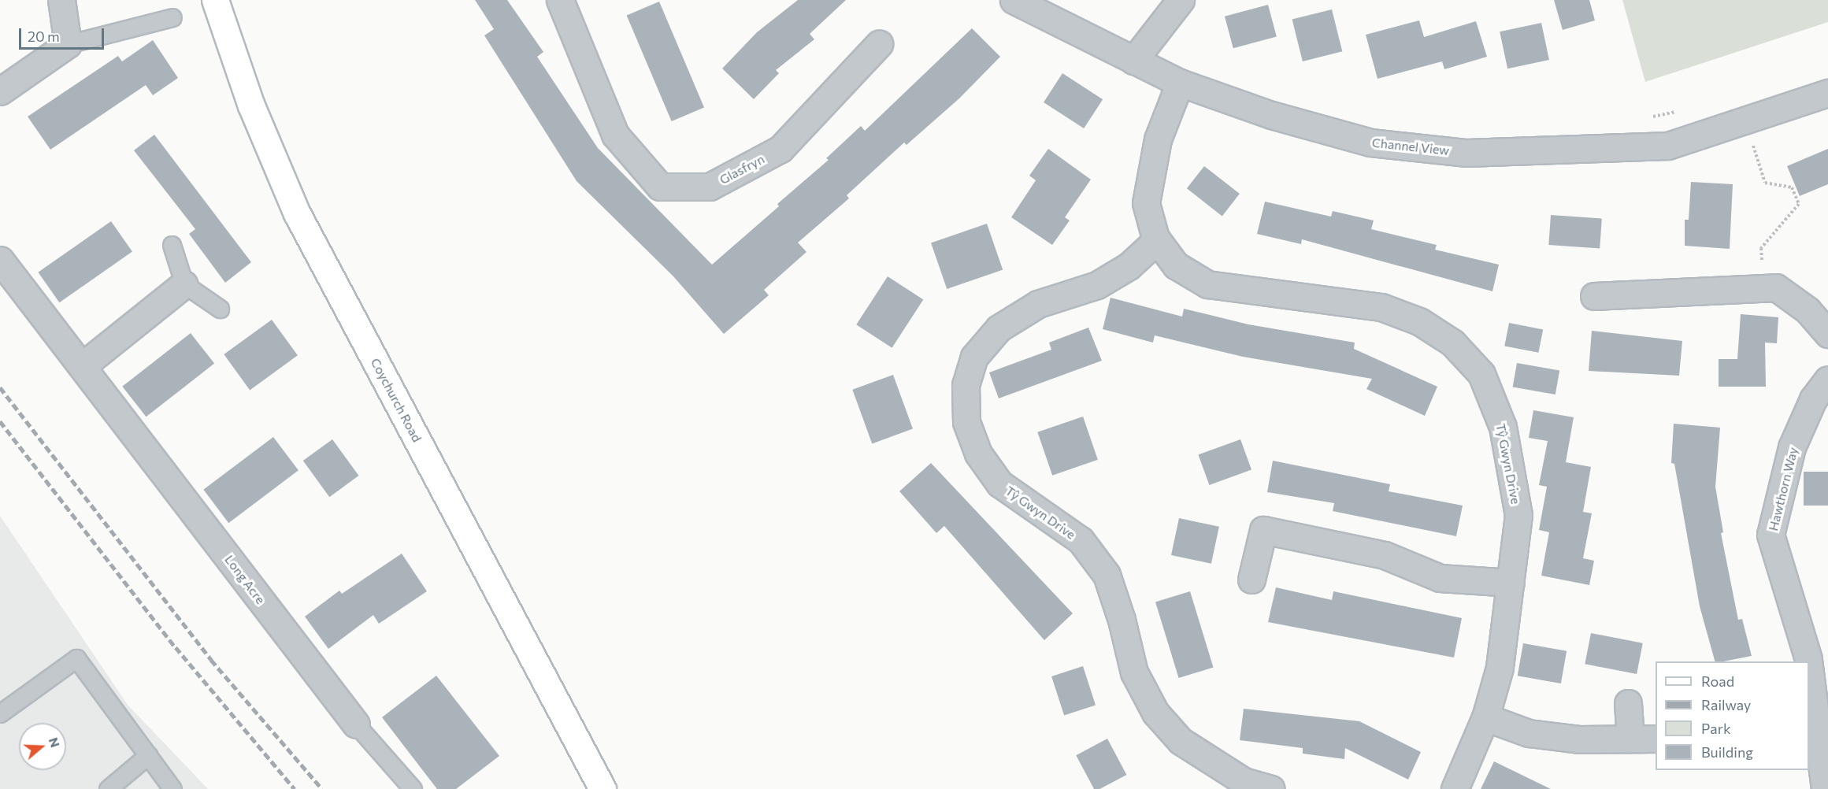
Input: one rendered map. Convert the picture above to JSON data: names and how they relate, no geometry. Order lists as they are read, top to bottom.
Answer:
{
  "streets": {
    "main road": ["Coychurch Road"],
    "street": [
      "Channel View",
      "Glasfryn",
      "Tŷ Gwyn Drive",
      "Hawthorn Way",
      "Long Acre"
    ]
  },
  "crossings": [
    ["Channel View", "Tŷ Gwyn Drive"]
  ],
  "legend": [
    "Road",
    "Railway",
    "Park",
    "Building"
  ],
  "scale_bar": "20 m",
  "north": "right"
}
